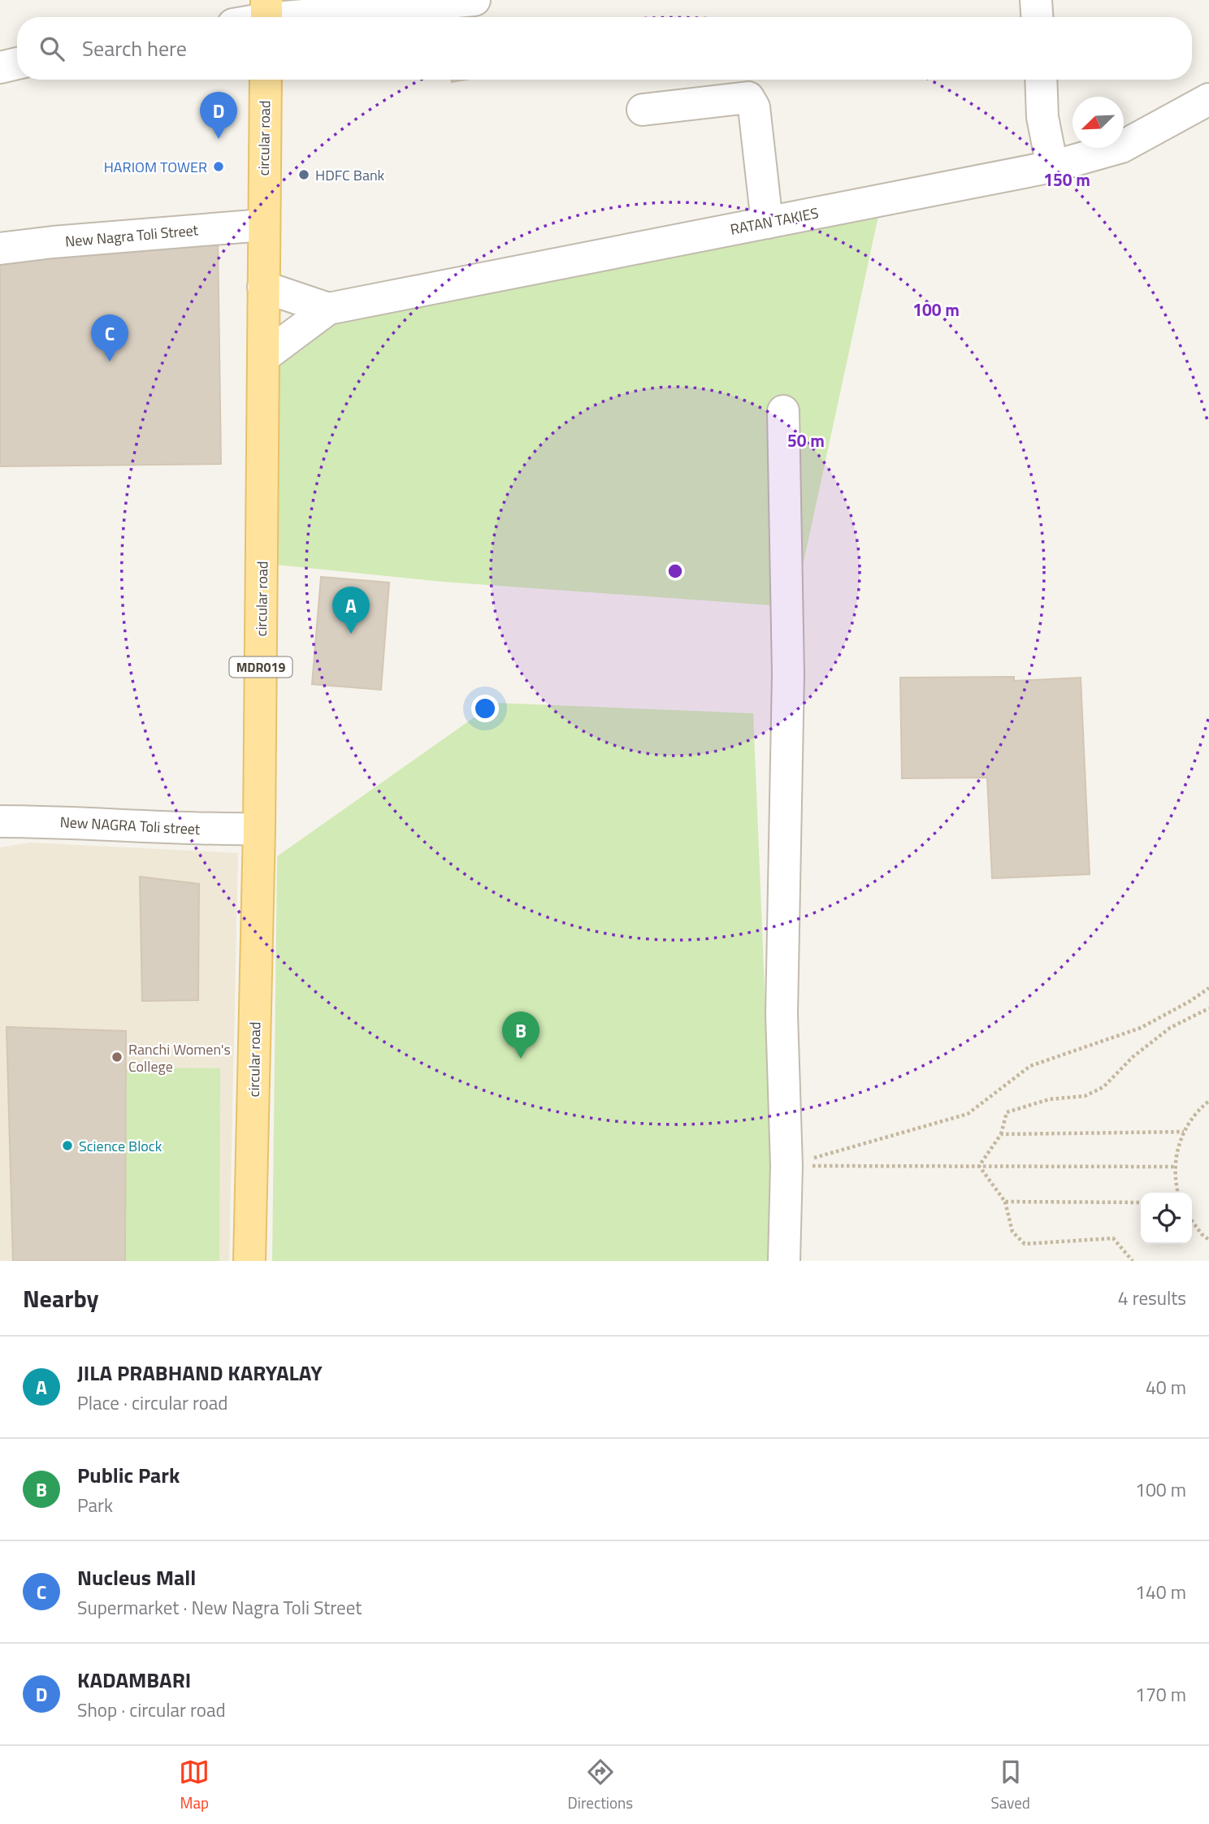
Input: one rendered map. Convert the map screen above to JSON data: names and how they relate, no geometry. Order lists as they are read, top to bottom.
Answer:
{
  "streets": {
    "main road": ["circular road", "MDR019"],
    "street": ["RATAN TAKIES", "New Nagra Toli Street", "New NAGRA Toli street"]
  },
  "crossings": [
    ["circular road", "RATAN TAKIES"],
    ["circular road", "New Nagra Toli Street"],
    ["circular road", "New NAGRA Toli street"]
  ],
  "places": [
    "HARIOM TOWER",
    "HDFC Bank",
    "Ranchi Women's College",
    "Science Block"
  ],
  "north": "bottom left",
  "page": {
    "search": "Search here",
    "pins": [
      "D",
      "C",
      "A",
      "B"
    ],
    "heading": ["Nearby", "4 results"],
    "list": [
      {
        "mark": "A",
        "name": "JILA PRABHAND KARYALAY",
        "note": "Place · circular road",
        "value": "40 m"
      },
      {
        "mark": "B",
        "name": "Public Park",
        "note": "Park",
        "value": "100 m"
      },
      {
        "mark": "C",
        "name": "Nucleus Mall",
        "note": "Supermarket · New Nagra Toli Street",
        "value": "140 m"
      },
      {
        "mark": "D",
        "name": "KADAMBARI",
        "note": "Shop · circular road",
        "value": "170 m"
      }
    ],
    "nav": ["Map", "Directions", "Saved"]
  },
  "rings": ["150 m", "100 m", "50 m"]
}
